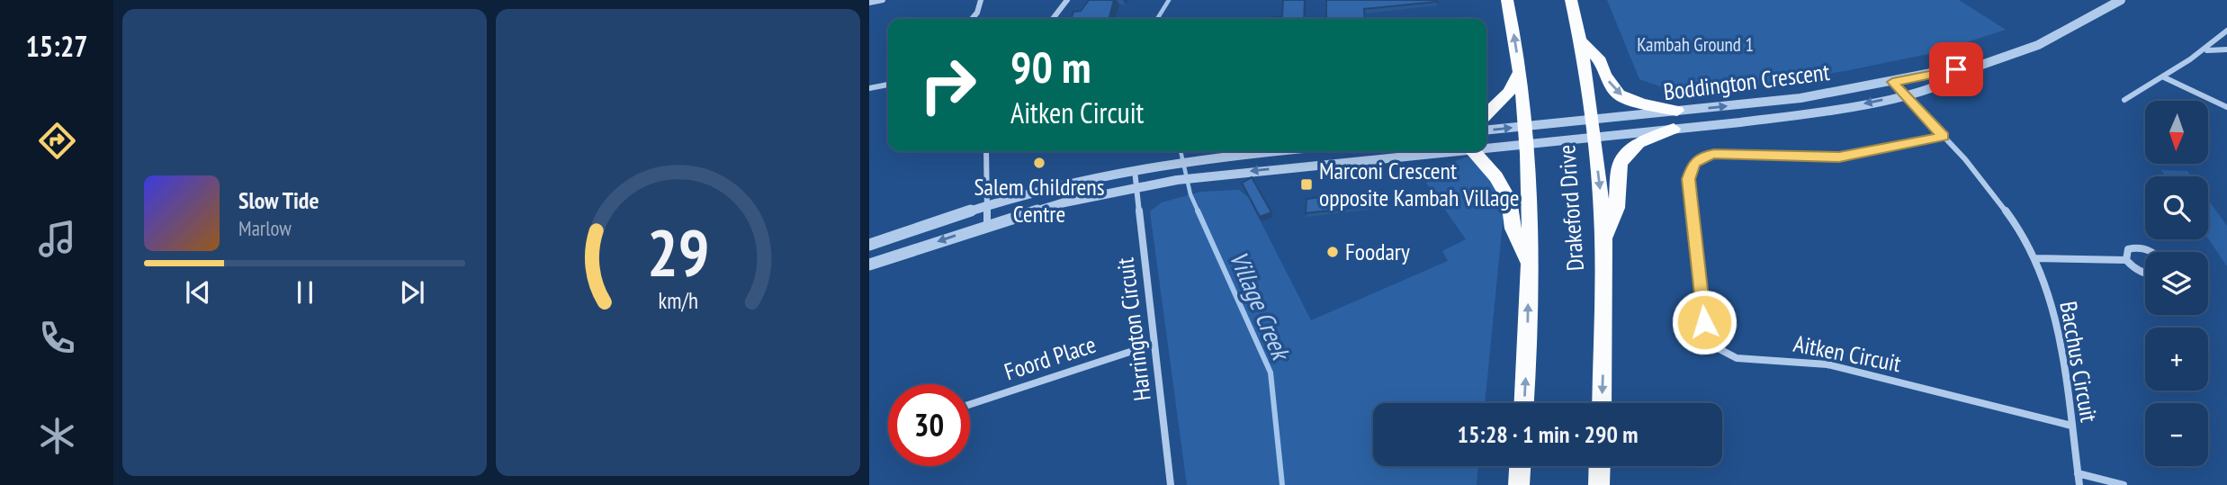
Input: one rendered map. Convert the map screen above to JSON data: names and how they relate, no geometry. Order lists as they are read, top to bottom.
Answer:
{
  "streets": {
    "highway": ["Drakeford Drive"],
    "street": [
      "Boddington Crescent",
      "Harrington Circuit",
      "Aitken Circuit",
      "Foord Place",
      "Bacchus Circuit"
    ]
  },
  "crossings": [
    ["Boddington Crescent", "Drakeford Drive"],
    ["Boddington Crescent", "Bacchus Circuit"],
    ["Harrington Circuit", "Foord Place"],
    ["Aitken Circuit", "Bacchus Circuit"]
  ],
  "water": ["Village Creek"],
  "parks": ["Kambah Ground 1"],
  "places": {
    "other": ["Salem Childrens Centre", "Foodary"],
    "transit": ["Marconi Crescent opposite Kambah Village"]
  },
  "north": "bottom",
  "page": {
    "tabs": "15:27",
    "turn": ["90 m", "Aitken Circuit"],
    "map_buttons": ["+", "−"],
    "song": ["Slow Tide", "Marlow"],
    "limit": "30",
    "trip": "15:28 · 1 min · 290 m",
    "gauge": ["29", "km/h"]
  }
}
